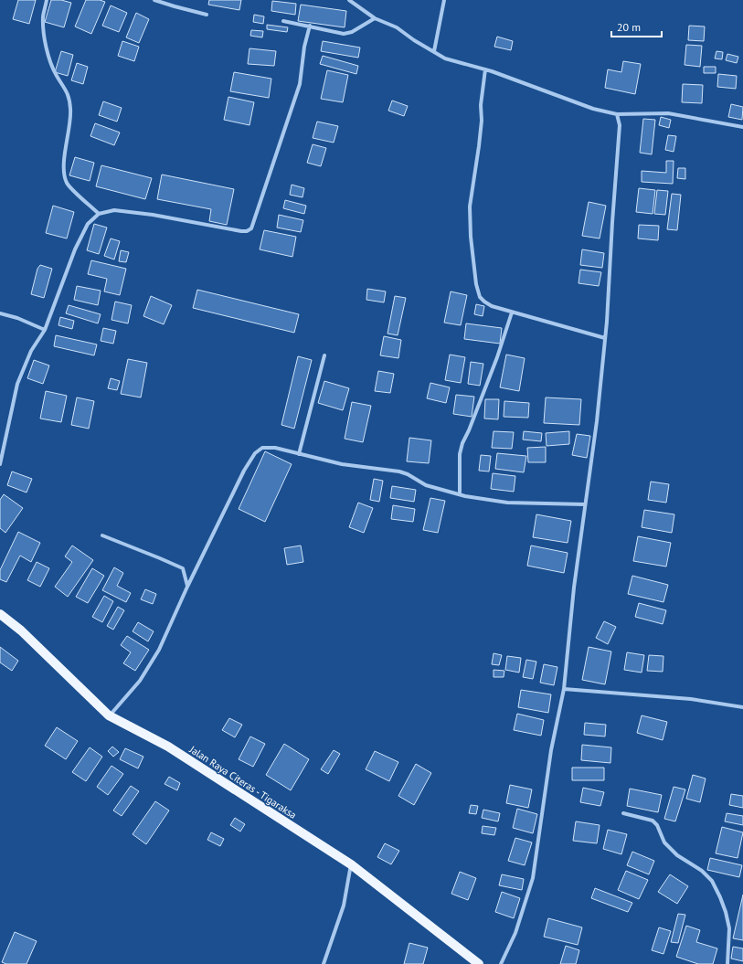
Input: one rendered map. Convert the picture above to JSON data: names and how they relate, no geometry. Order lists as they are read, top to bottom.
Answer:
{
  "streets": {
    "main road": ["Jalan Raya Citeras - Tigaraksa"]
  },
  "scale_bar": "20 m"
}
